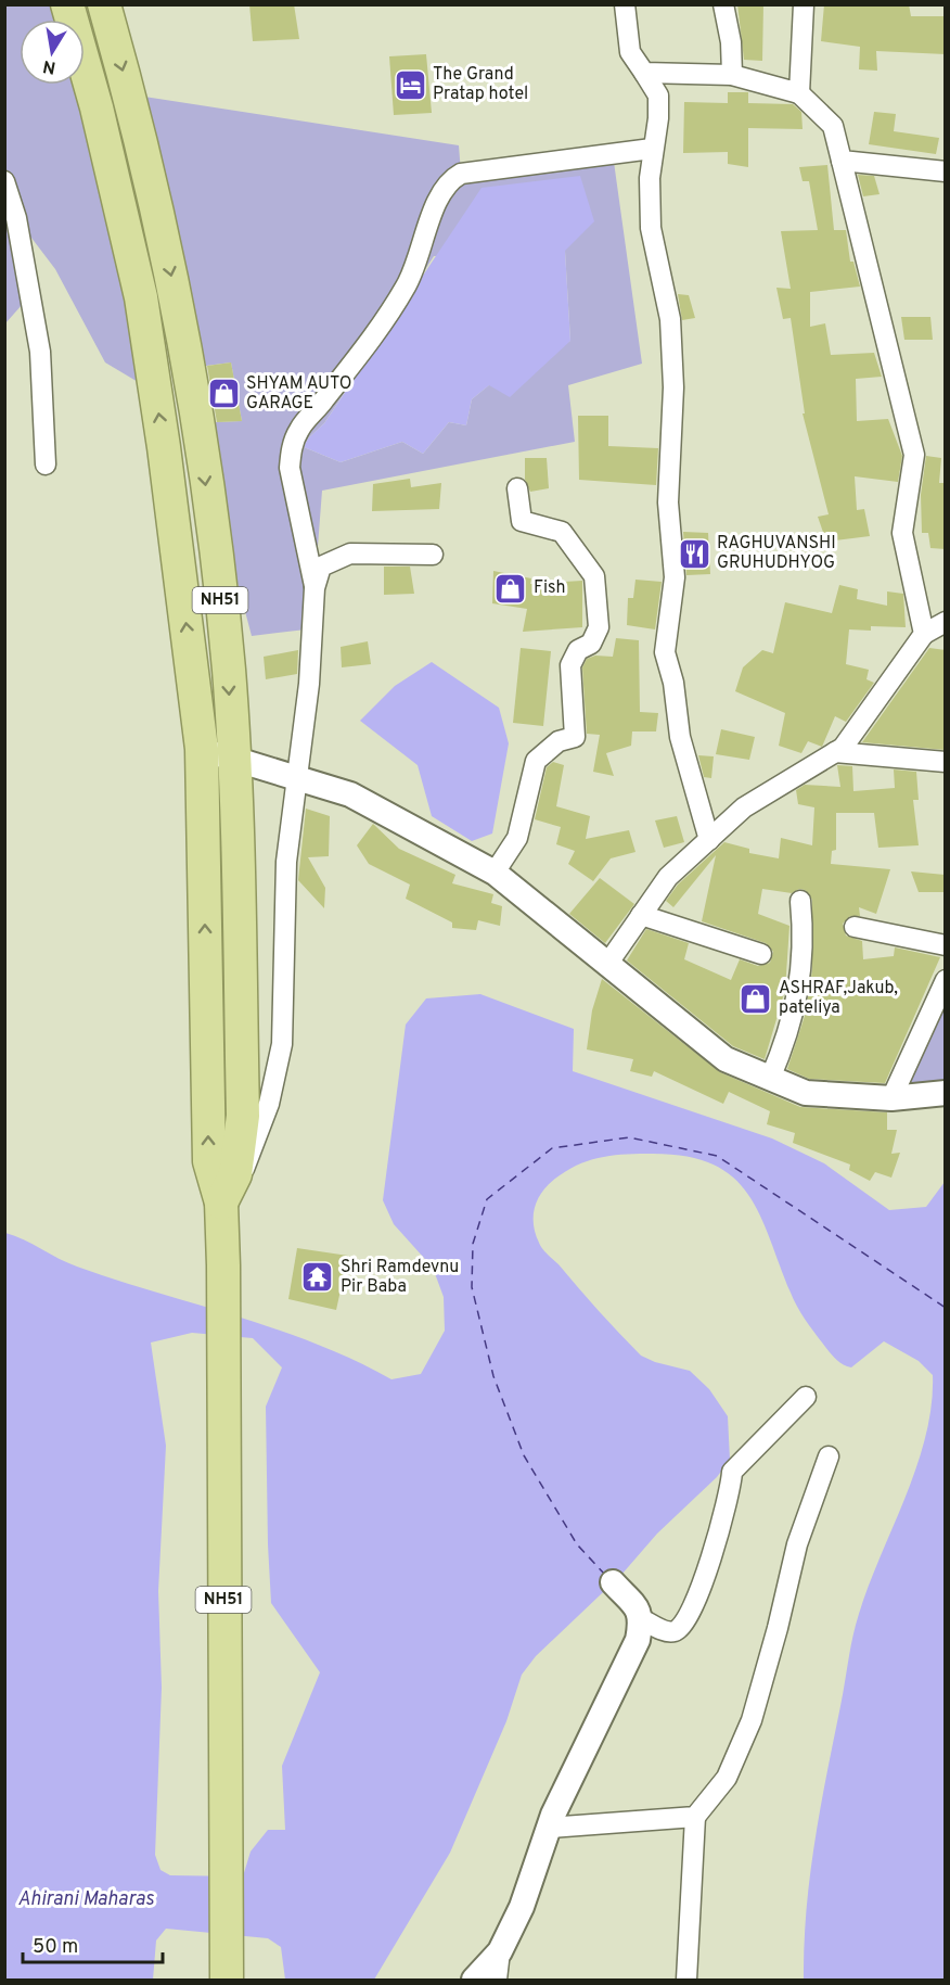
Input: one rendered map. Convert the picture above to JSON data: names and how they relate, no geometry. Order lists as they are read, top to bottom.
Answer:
{
  "streets": {
    "highway": ["NH51"]
  },
  "water": ["Ahirani Maharas"],
  "places": {
    "hotel": ["The Grand Pratap hotel"],
    "shop": ["SHYAM AUTO GARAGE", "Fish", "ASHRAF,Jakub, pateliya"],
    "restaurant": ["RAGHUVANSHI GRUHUDHYOG"],
    "temple": ["Shri Ramdevnu Pir Baba"]
  },
  "scale_bar": "50 m",
  "north": "bottom"
}
